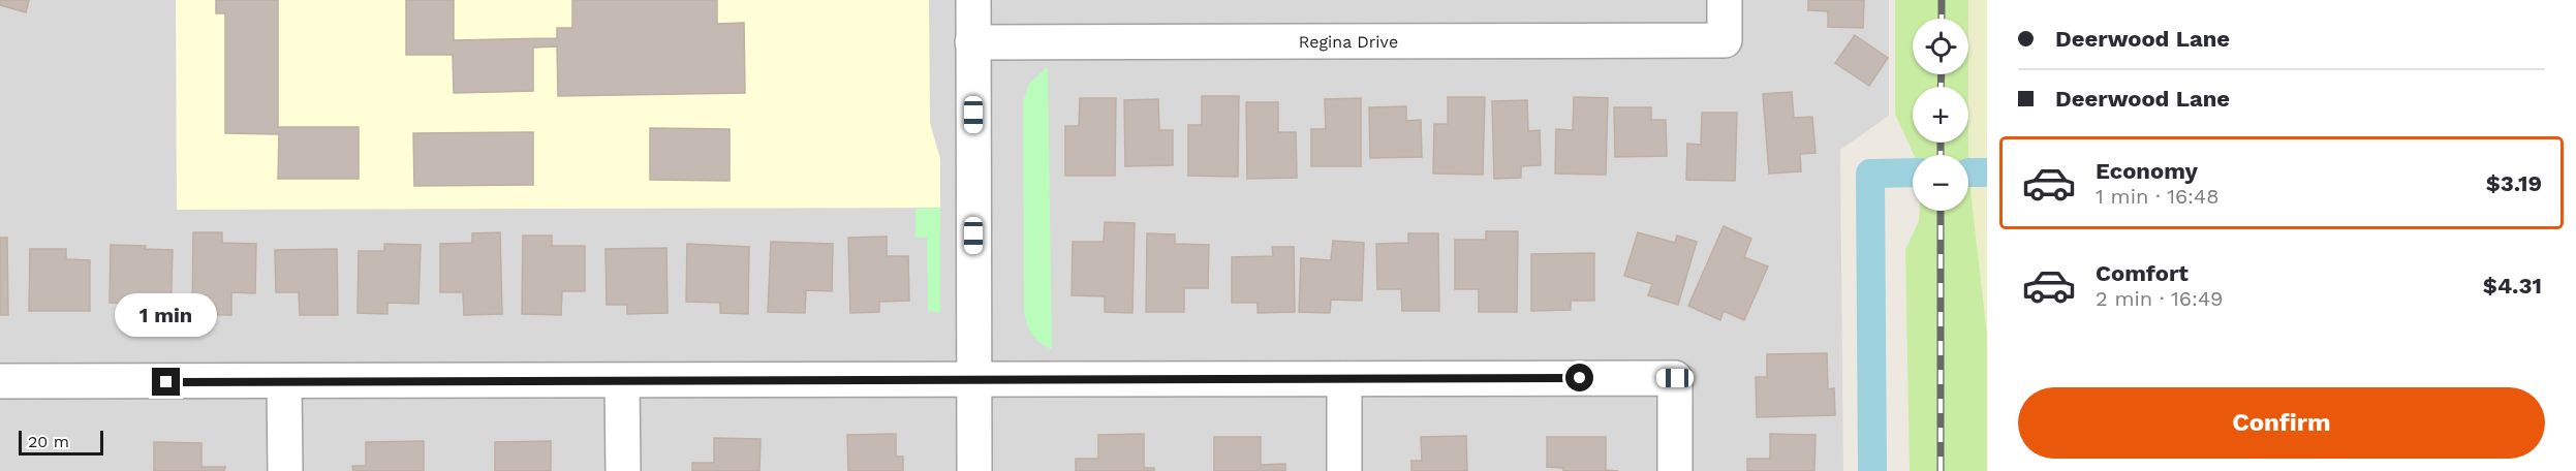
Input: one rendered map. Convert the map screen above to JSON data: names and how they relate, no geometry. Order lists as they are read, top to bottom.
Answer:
{
  "streets": {
    "street": ["Regina Drive"]
  },
  "scale_bar": "20 m",
  "page": {
    "banner": ["Deerwood Lane", "Deerwood Lane"],
    "map_buttons": ["+", "−"],
    "list": [
      {
        "name": "Economy",
        "note": "1 min · 16:48",
        "value": "$3.19"
      },
      {
        "name": "Comfort",
        "note": "2 min · 16:49",
        "value": "$4.31"
      }
    ],
    "bubble": "1 min",
    "buttons": "Confirm",
    "scale": "20 m"
  }
}
